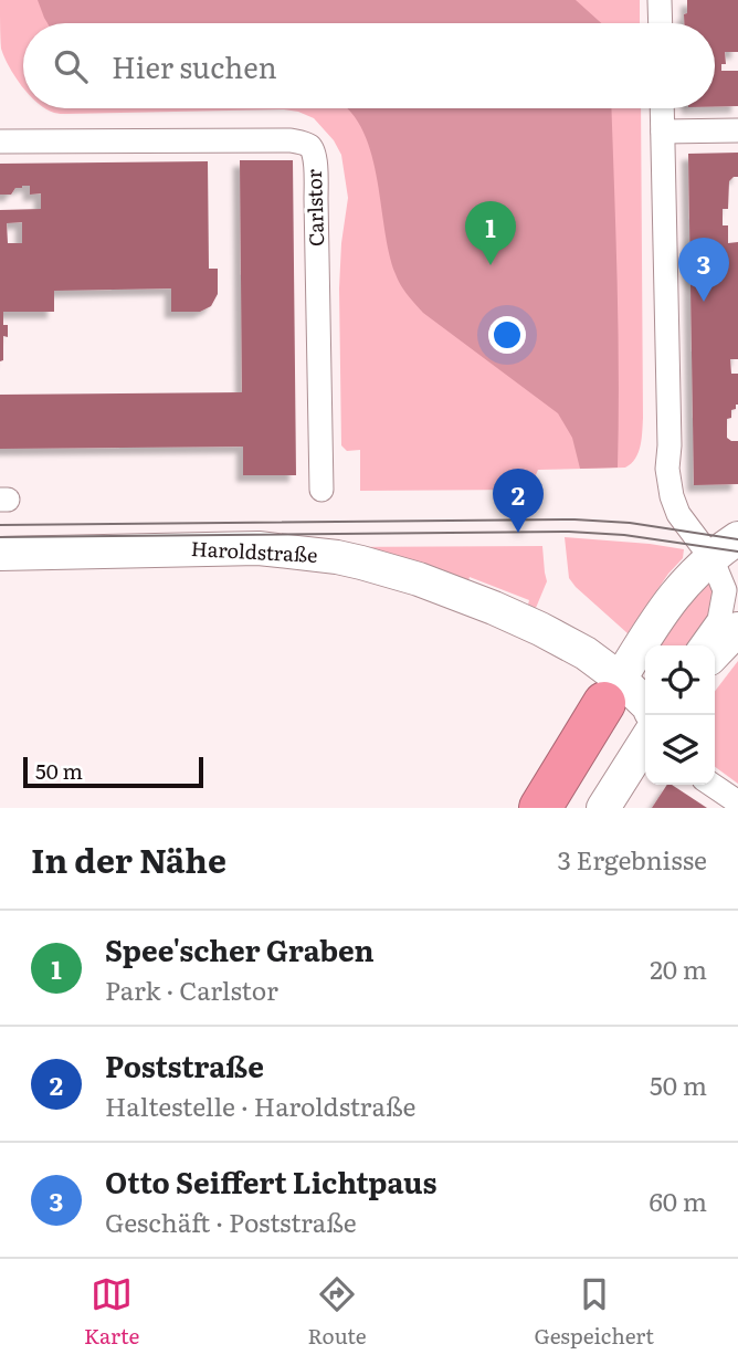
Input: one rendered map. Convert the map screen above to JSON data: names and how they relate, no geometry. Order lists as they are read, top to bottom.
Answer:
{
  "streets": {
    "street": ["Carlstor", "Haroldstraße"]
  },
  "scale_bar": "50 m",
  "page": {
    "search": "Hier suchen",
    "pins": ["1", "3", "2"],
    "scale": "50 m",
    "heading": ["In der Nähe", "3 Ergebnisse"],
    "list": [
      {
        "mark": "1",
        "name": "Spee'scher Graben",
        "note": "Park · Carlstor",
        "value": "20 m"
      },
      {
        "mark": "2",
        "name": "Poststraße",
        "note": "Haltestelle · Haroldstraße",
        "value": "50 m"
      },
      {
        "mark": "3",
        "name": "Otto Seiffert Lichtpaus",
        "note": "Geschäft · Poststraße",
        "value": "60 m"
      }
    ],
    "nav": ["Karte", "Route", "Gespeichert"]
  }
}
